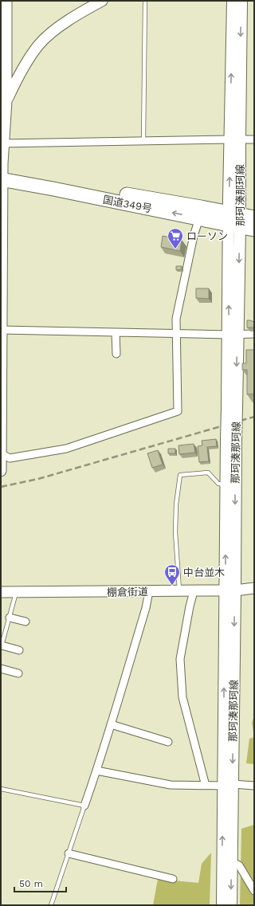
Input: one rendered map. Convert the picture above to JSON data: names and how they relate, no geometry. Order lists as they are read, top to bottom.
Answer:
{
  "streets": {
    "highway": ["国道349号"],
    "main road": ["那珂湊那珂線"],
    "street": ["棚倉街道"]
  },
  "crossings": [
    ["那珂湊那珂線", "国道349号"],
    ["那珂湊那珂線", "棚倉街道"]
  ],
  "places": {
    "supermarket": ["ローソン"],
    "bus stop": ["中台並木"]
  },
  "scale_bar": "50 m"
}
